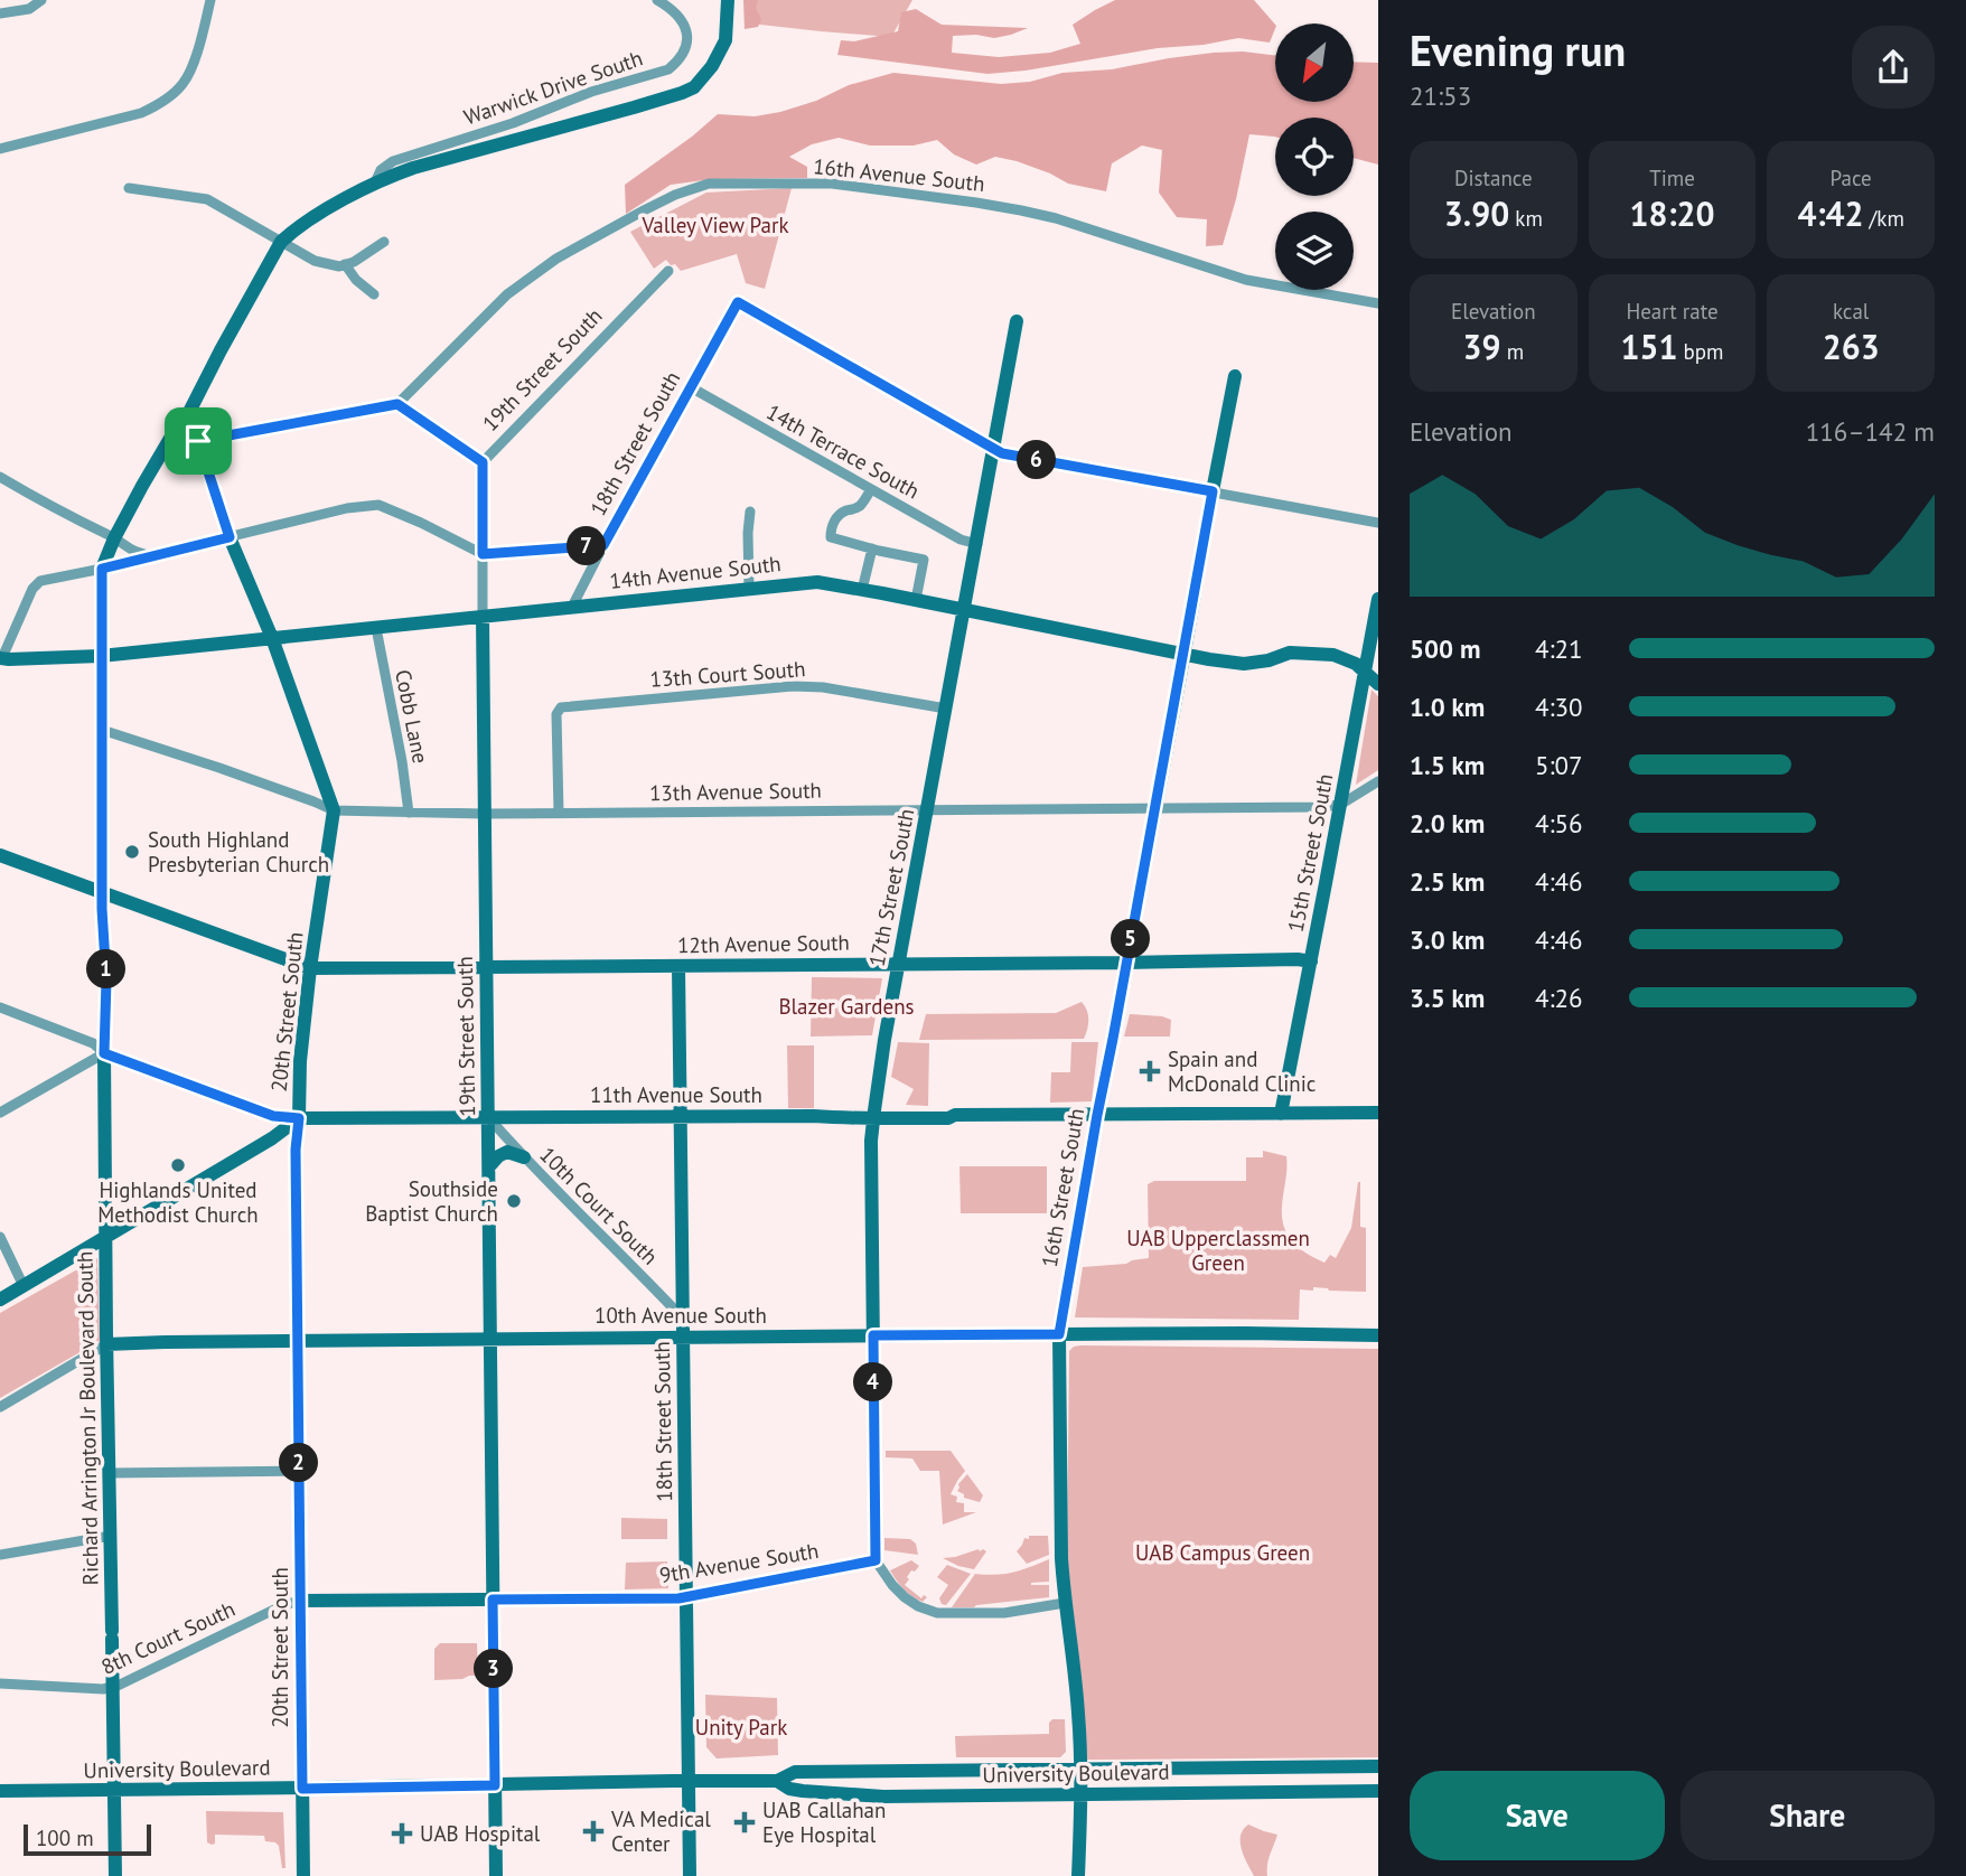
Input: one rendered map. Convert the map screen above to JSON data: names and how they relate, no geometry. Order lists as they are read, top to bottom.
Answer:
{
  "streets": {
    "street": [
      "Warwick Drive South",
      "16th Avenue South",
      "19th Street South",
      "18th Street South",
      "14th Terrace South",
      "14th Avenue South",
      "13th Court South",
      "Cobb Lane",
      "13th Avenue South",
      "15th Street South",
      "17th Street South",
      "12th Avenue South",
      "20th Street South",
      "11th Avenue South",
      "16th Street South",
      "10th Court South",
      "10th Avenue South",
      "Richard Arrington Jr Boulevard South",
      "9th Avenue South",
      "8th Court South",
      "University Boulevard"
    ]
  },
  "crossings": [
    ["Warwick Drive South", "Richard Arrington Jr Boulevard South"],
    ["19th Street South", "14th Avenue South"],
    ["19th Street South", "13th Avenue South"],
    ["19th Street South", "12th Avenue South"],
    ["19th Street South", "11th Avenue South"],
    ["19th Street South", "10th Court South"],
    ["19th Street South", "10th Avenue South"],
    ["19th Street South", "9th Avenue South"],
    ["19th Street South", "University Boulevard"],
    ["18th Street South", "14th Terrace South"],
    ["18th Street South", "14th Avenue South"],
    ["18th Street South", "17th Street South"],
    ["18th Street South", "12th Avenue South"],
    ["18th Street South", "11th Avenue South"],
    ["18th Street South", "10th Court South"],
    ["18th Street South", "10th Avenue South"],
    ["18th Street South", "9th Avenue South"],
    ["18th Street South", "University Boulevard"],
    ["14th Terrace South", "17th Street South"],
    ["14th Avenue South", "Cobb Lane"],
    ["14th Avenue South", "15th Street South"],
    ["14th Avenue South", "17th Street South"],
    ["14th Avenue South", "20th Street South"],
    ["14th Avenue South", "16th Street South"],
    ["14th Avenue South", "Richard Arrington Jr Boulevard South"],
    ["13th Court South", "13th Avenue South"],
    ["13th Court South", "17th Street South"],
    ["Cobb Lane", "13th Avenue South"],
    ["13th Avenue South", "15th Street South"],
    ["13th Avenue South", "17th Street South"],
    ["13th Avenue South", "20th Street South"],
    ["13th Avenue South", "16th Street South"],
    ["13th Avenue South", "Richard Arrington Jr Boulevard South"],
    ["15th Street South", "12th Avenue South"],
    ["15th Street South", "11th Avenue South"],
    ["17th Street South", "12th Avenue South"],
    ["17th Street South", "11th Avenue South"],
    ["17th Street South", "10th Avenue South"],
    ["17th Street South", "9th Avenue South"],
    ["12th Avenue South", "20th Street South"],
    ["12th Avenue South", "16th Street South"],
    ["20th Street South", "11th Avenue South"],
    ["20th Street South", "10th Avenue South"],
    ["20th Street South", "Richard Arrington Jr Boulevard South"],
    ["20th Street South", "9th Avenue South"],
    ["20th Street South", "8th Court South"],
    ["20th Street South", "University Boulevard"],
    ["11th Avenue South", "16th Street South"],
    ["11th Avenue South", "10th Court South"],
    ["11th Avenue South", "Richard Arrington Jr Boulevard South"],
    ["16th Street South", "10th Avenue South"],
    ["16th Street South", "University Boulevard"],
    ["10th Avenue South", "Richard Arrington Jr Boulevard South"],
    ["Richard Arrington Jr Boulevard South", "8th Court South"],
    ["Richard Arrington Jr Boulevard South", "University Boulevard"],
    ["9th Avenue South", "8th Court South"]
  ],
  "parks": [
    "Valley View Park",
    "Blazer Gardens",
    "UAB Upperclassmen Green",
    "UAB Campus Green",
    "Unity Park"
  ],
  "places": {
    "other": ["South Highland Presbyterian Church", "Highlands United Methodist Church", "Southside Baptist Church"],
    "health": [
      "Spain and McDonald Clinic",
      "UAB Callahan Eye Hospital",
      "VA Medical Center",
      "UAB Hospital"
    ]
  },
  "scale_bar": "100 m",
  "north": "bottom left",
  "page": {
    "heading": ["Evening run", "21:53"],
    "stats": [
      ["Distance", "3.90 km"],
      ["Time", "18:20"],
      ["Pace", "4:42 /km"],
      ["Elevation", "39 m"],
      ["Heart rate", "151 bpm"],
      ["kcal", "263"]
    ],
    "chart": ["Elevation", "116–142 m"],
    "pins": [
      "6",
      "7",
      "5",
      "1",
      "4",
      "2",
      "3"
    ],
    "list": [
      {
        "name": "500 m",
        "note": "4:21"
      },
      {
        "name": "1.0 km",
        "note": "4:30"
      },
      {
        "name": "1.5 km",
        "note": "5:07"
      },
      {
        "name": "2.0 km",
        "note": "4:56"
      },
      {
        "name": "2.5 km",
        "note": "4:46"
      },
      {
        "name": "3.0 km",
        "note": "4:46"
      },
      {
        "name": "3.5 km",
        "note": "4:26"
      }
    ],
    "buttons": ["Save", "Share"],
    "scale": "100 m"
  }
}
